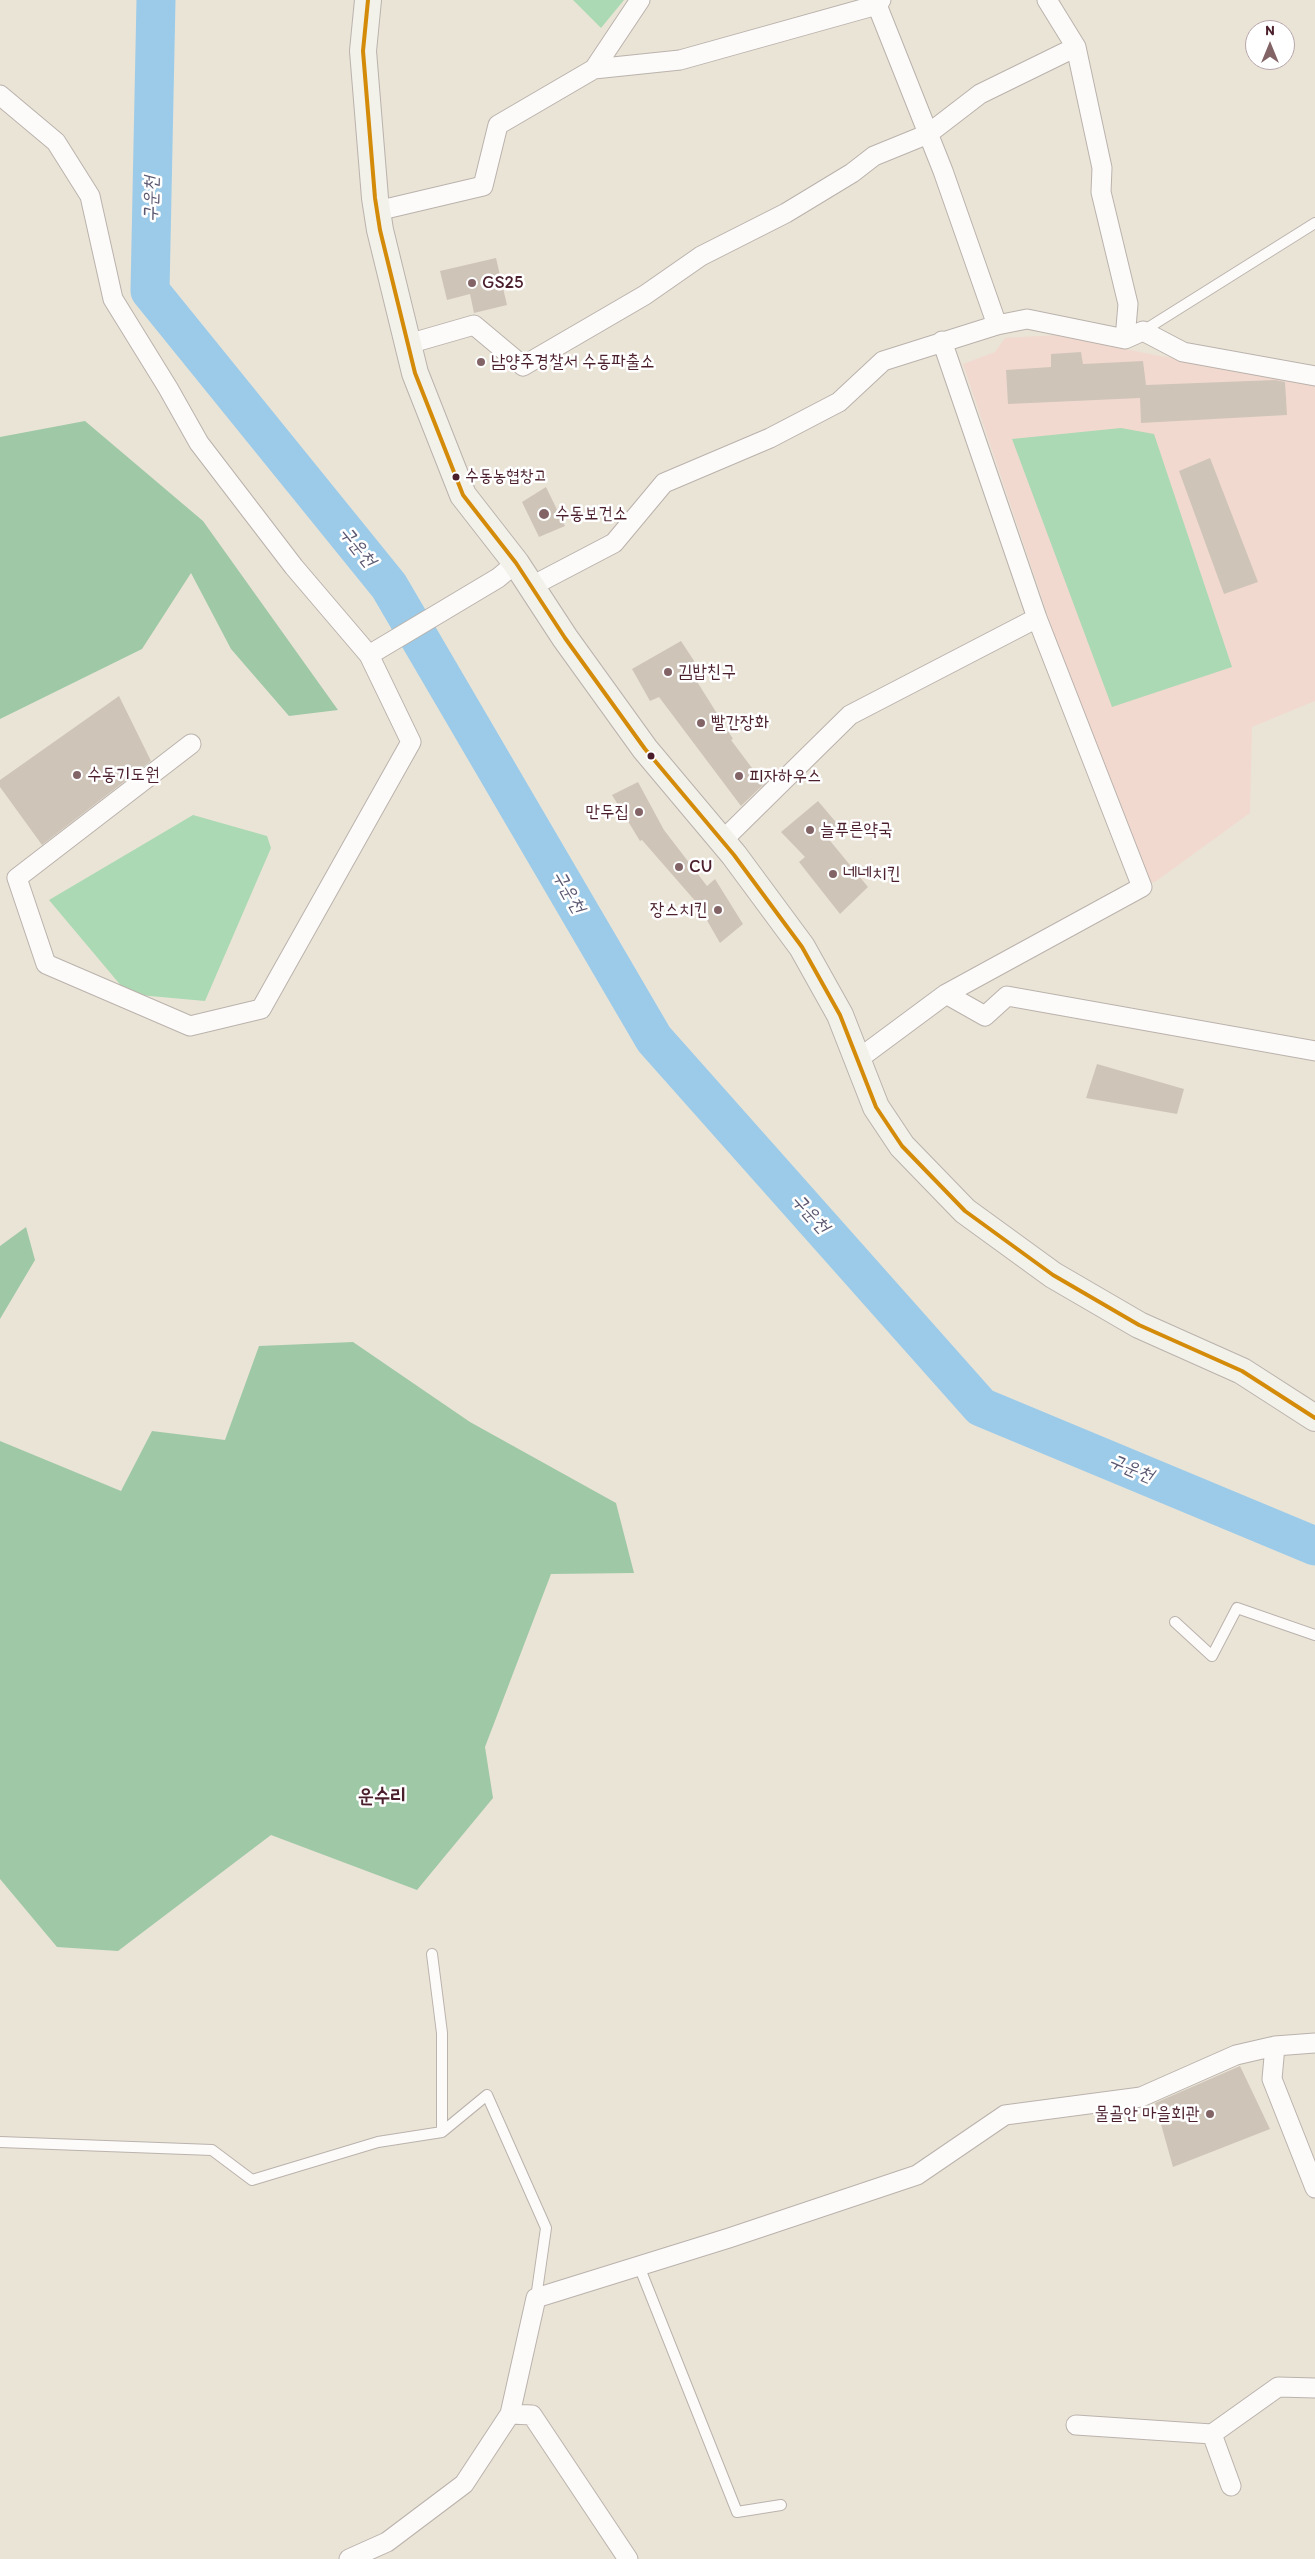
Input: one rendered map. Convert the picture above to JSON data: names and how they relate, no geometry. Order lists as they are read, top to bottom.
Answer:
{
  "districts": ["운수리"],
  "water": ["구운천"],
  "places": [
    "GS25",
    "남양주경찰서 수동파출소",
    "수동농협창고",
    "수동보건소",
    "김밥친구",
    "빨간장화",
    "수동기도원",
    "피자하우스",
    "만두집",
    "늘푸른약국",
    "CU",
    "네네치킨",
    "장스치킨",
    "물골안 마을회관"
  ],
  "north": "top"
}
